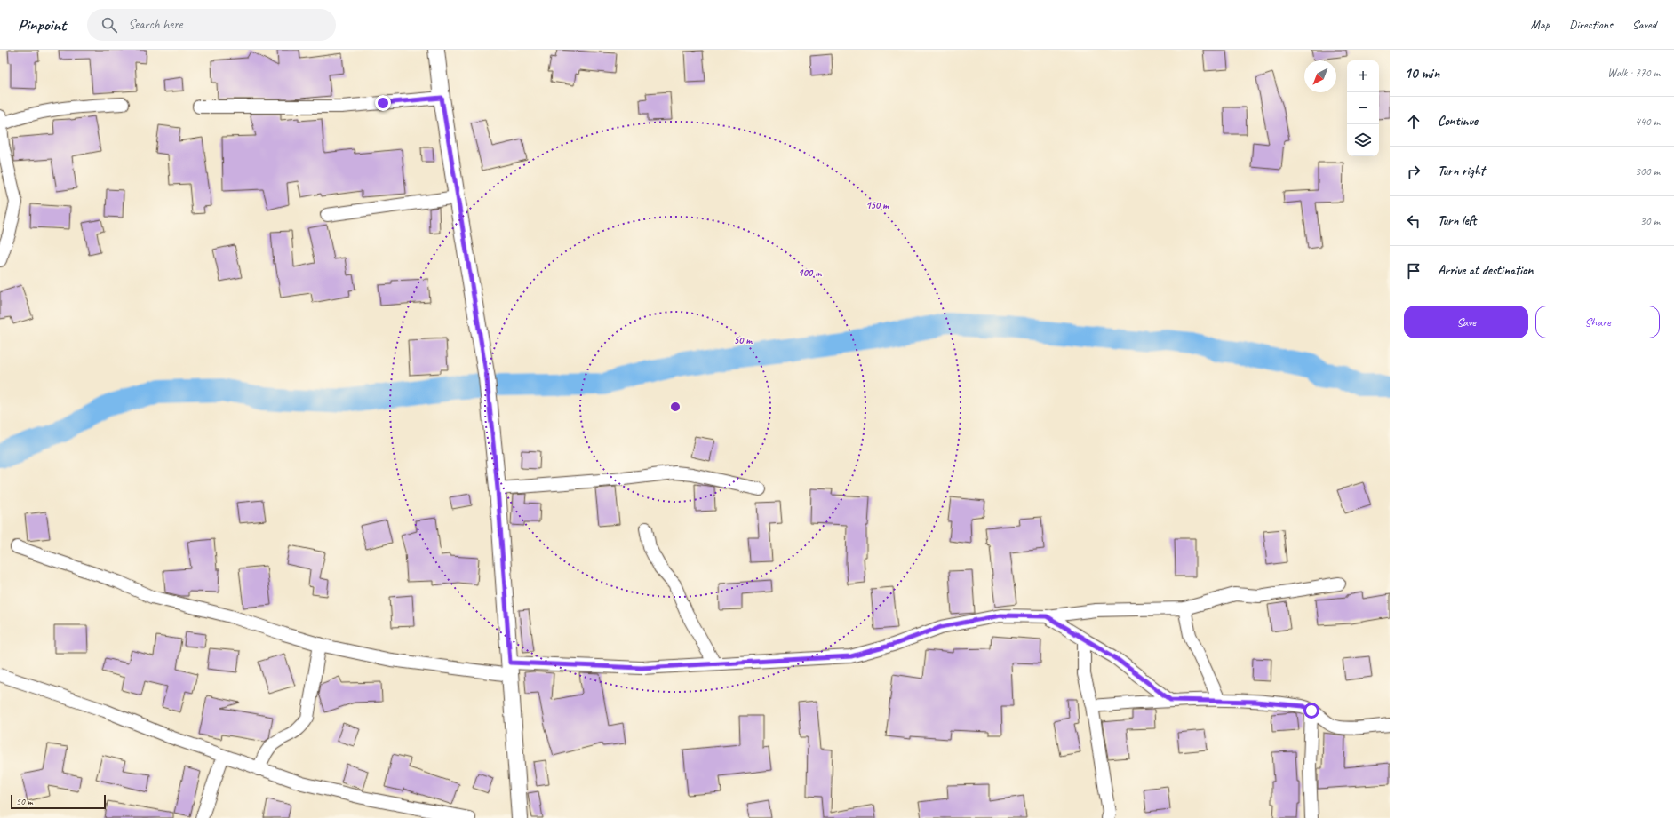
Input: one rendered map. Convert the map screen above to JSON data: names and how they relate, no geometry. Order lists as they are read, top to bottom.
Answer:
{
  "scale_bar": "50 m",
  "north": "bottom left",
  "page": {
    "header": "Pinpoint",
    "search": "Search here",
    "nav": ["Map", "Directions", "Saved"],
    "heading": ["10 min", "Walk · 770 m"],
    "map_buttons": ["+", "−"],
    "list": [
      ["Continue", "440 m"],
      ["Turn right", "300 m"],
      ["Turn left", "30 m"],
      "Arrive at destination"
    ],
    "buttons": ["Save", "Share"],
    "scale": "50 m"
  },
  "rings": ["150 m", "100 m", "50 m"]
}
